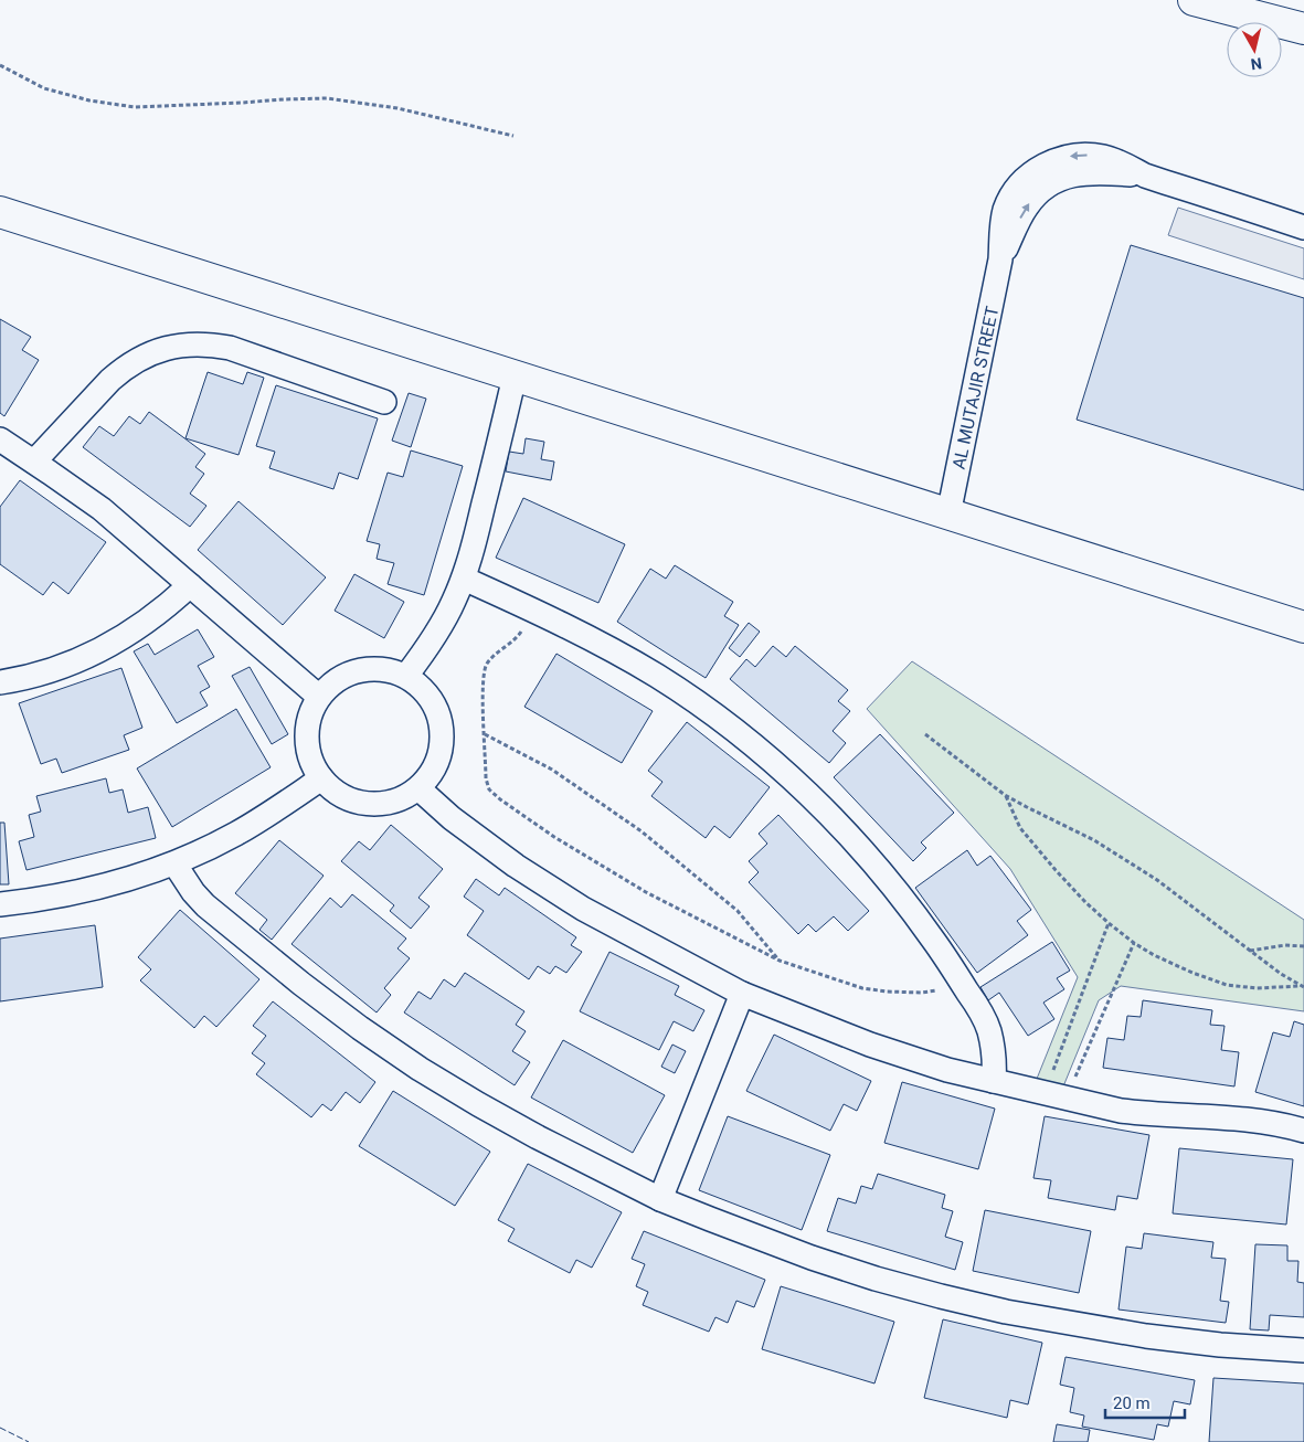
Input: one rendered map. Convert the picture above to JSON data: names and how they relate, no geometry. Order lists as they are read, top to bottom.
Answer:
{
  "streets": {
    "street": ["AL MUTAJIR STREET"]
  },
  "scale_bar": "20 m",
  "north": "bottom"
}
